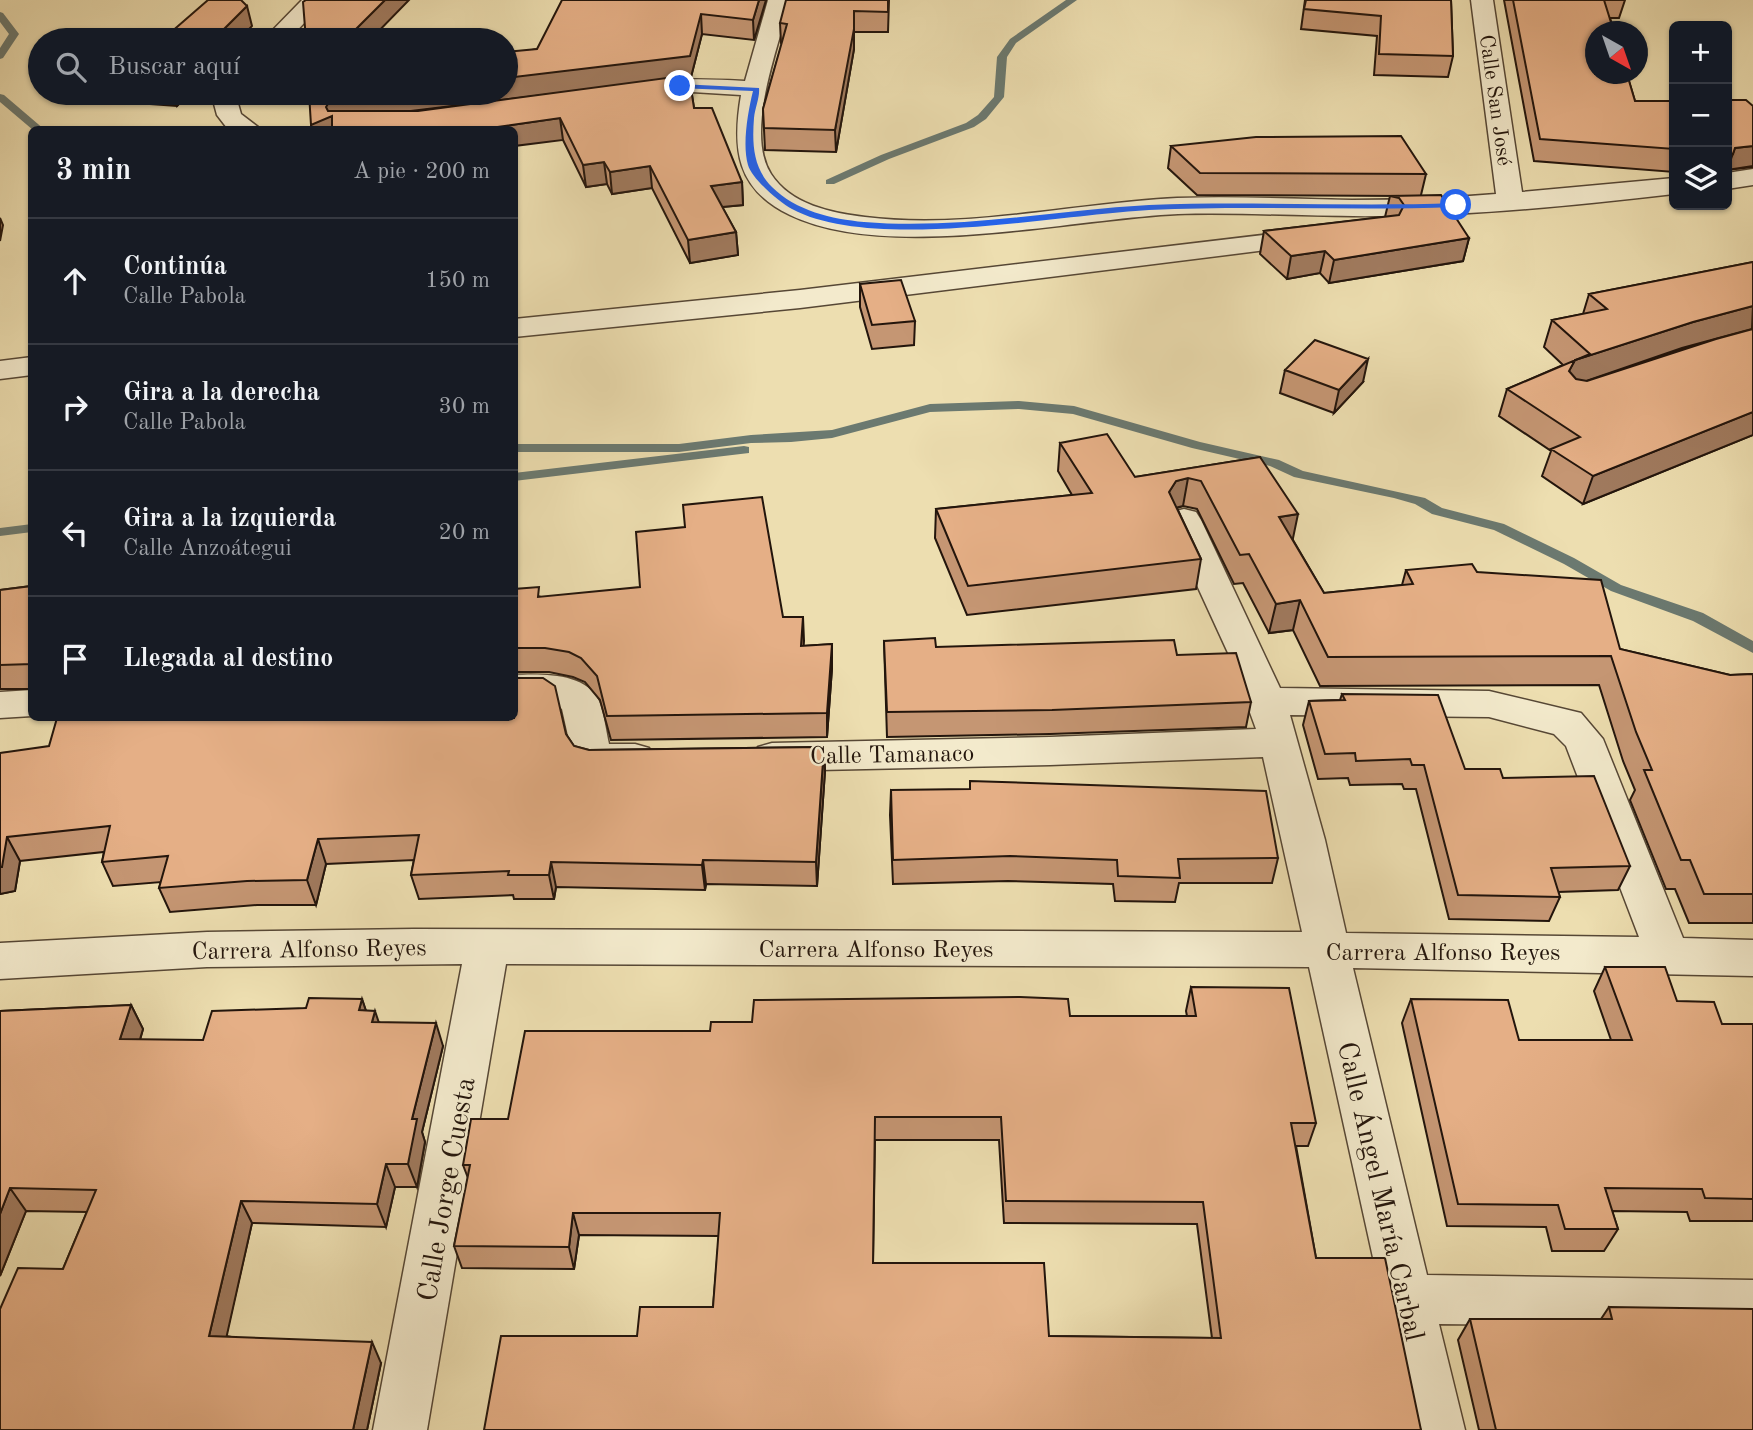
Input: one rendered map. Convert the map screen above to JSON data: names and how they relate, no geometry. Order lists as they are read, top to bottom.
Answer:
{
  "streets": {
    "street": [
      "Calle San José",
      "Calle Tamanaco",
      "Carrera Alfonso Reyes",
      "Calle Jorge Cuesta",
      "Calle Ángel María Carbal"
    ]
  },
  "crossings": [
    ["Calle Tamanaco", "Calle Ángel María Carbal"],
    ["Carrera Alfonso Reyes", "Calle Jorge Cuesta"],
    ["Carrera Alfonso Reyes", "Calle Ángel María Carbal"]
  ],
  "north": "bottom right",
  "page": {
    "map_buttons": ["+", "−"],
    "search": "Buscar aquí",
    "heading": ["3 min", "A pie · 200 m"],
    "list": [
      ["Continúa", "Calle Pabola", "150 m"],
      ["Gira a la derecha", "Calle Pabola", "30 m"],
      ["Gira a la izquierda", "Calle Anzoátegui", "20 m"],
      "Llegada al destino"
    ]
  }
}
